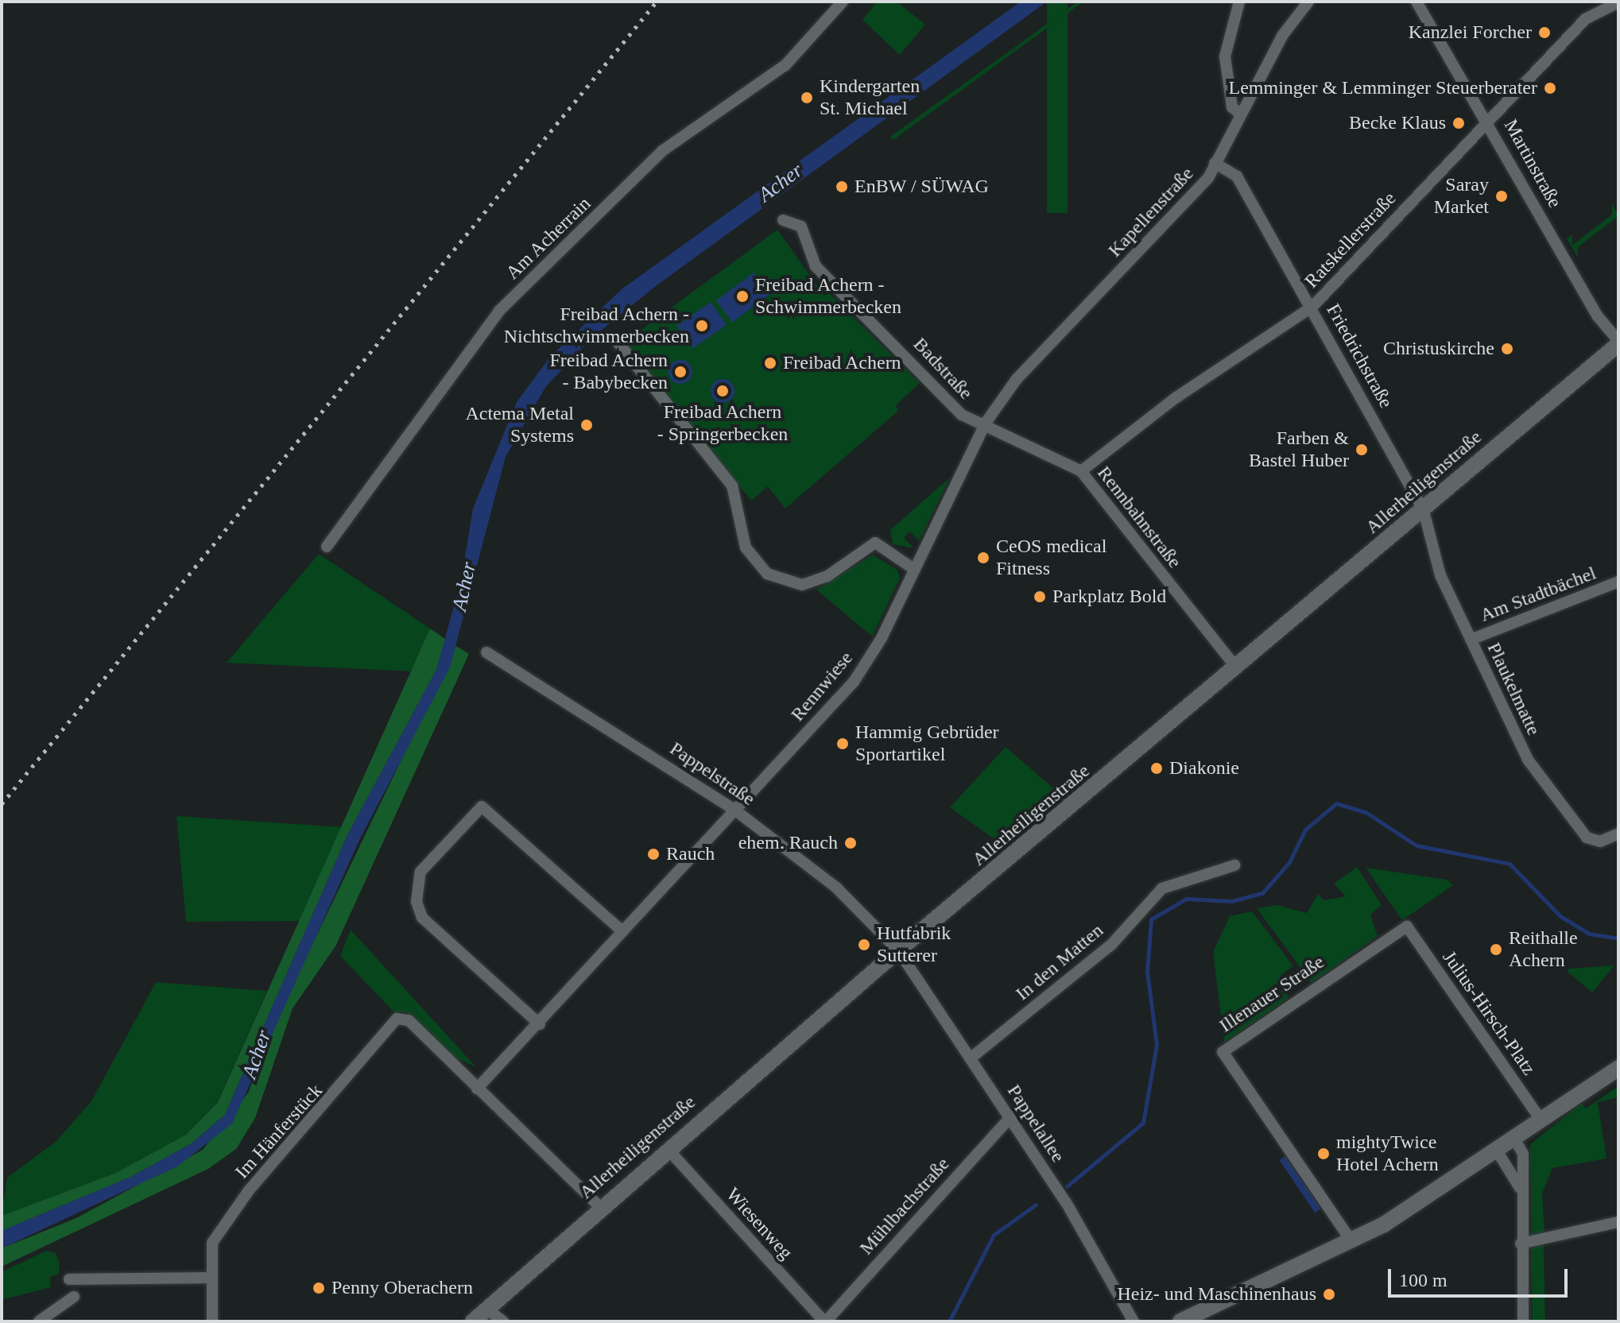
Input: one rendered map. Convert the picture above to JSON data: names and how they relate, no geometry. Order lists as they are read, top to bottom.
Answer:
{
  "streets": {
    "street": [
      "Martinstraße",
      "Kapellenstraße",
      "Am Acherrain",
      "Ratskellerstraße",
      "Friedrichstraße",
      "Badstraße",
      "Allerheiligenstraße",
      "Rennbahnstraße",
      "Am Stadtbächel",
      "Rennwiese",
      "Plaukelmatte",
      "Pappelstraße",
      "In den Matten",
      "Illenauer Straße",
      "Julius-Hirsch-Platz",
      "Pappelallee",
      "Im Hänferstück",
      "Mühlbachstraße",
      "Wiesenweg"
    ]
  },
  "crossings": [
    ["Martinstraße", "Ratskellerstraße"],
    ["Martinstraße", "Allerheiligenstraße"],
    ["Kapellenstraße", "Friedrichstraße"],
    ["Kapellenstraße", "Badstraße"],
    ["Kapellenstraße", "Rennbahnstraße"],
    ["Kapellenstraße", "Rennwiese"],
    ["Ratskellerstraße", "Friedrichstraße"],
    ["Ratskellerstraße", "Rennbahnstraße"],
    ["Friedrichstraße", "Allerheiligenstraße"],
    ["Friedrichstraße", "Plaukelmatte"],
    ["Badstraße", "Rennbahnstraße"],
    ["Badstraße", "Rennwiese"],
    ["Allerheiligenstraße", "Rennbahnstraße"],
    ["Allerheiligenstraße", "Plaukelmatte"],
    ["Allerheiligenstraße", "Pappelstraße"],
    ["Allerheiligenstraße", "Pappelallee"],
    ["Allerheiligenstraße", "Wiesenweg"],
    ["Rennbahnstraße", "Rennwiese"],
    ["Am Stadtbächel", "Plaukelmatte"],
    ["Rennwiese", "Pappelstraße"],
    ["Rennwiese", "Im Hänferstück"],
    ["Pappelstraße", "Pappelallee"],
    ["In den Matten", "Pappelallee"],
    ["Illenauer Straße", "Julius-Hirsch-Platz"],
    ["Pappelallee", "Mühlbachstraße"],
    ["Mühlbachstraße", "Wiesenweg"]
  ],
  "water": ["Acher"],
  "places": [
    "Kanzlei Forcher",
    "Lemminger & Lemminger Steuerberater",
    "Kindergarten St. Michael",
    "Becke Klaus",
    "EnBW / SÜWAG",
    "Saray Market",
    "Freibad Achern - Schwimmerbecken",
    "Freibad Achern - Nichtschwimmerbecken",
    "Christuskirche",
    "Freibad Achern",
    "Freibad Achern - Babybecken",
    "Freibad Achern - Springerbecken",
    "Actema Metal Systems",
    "Farben & Bastel Huber",
    "CeOS medical Fitness",
    "Parkplatz Bold",
    "Hammig Gebrüder Sportartikel",
    "Diakonie",
    "ehem. Rauch",
    "Rauch",
    "Hutfabrik Sutterer",
    "Reithalle Achern",
    "mightyTwice Hotel Achern",
    "Penny Oberachern",
    "Heiz- und Maschinenhaus"
  ],
  "scale_bar": "100 m"
}
